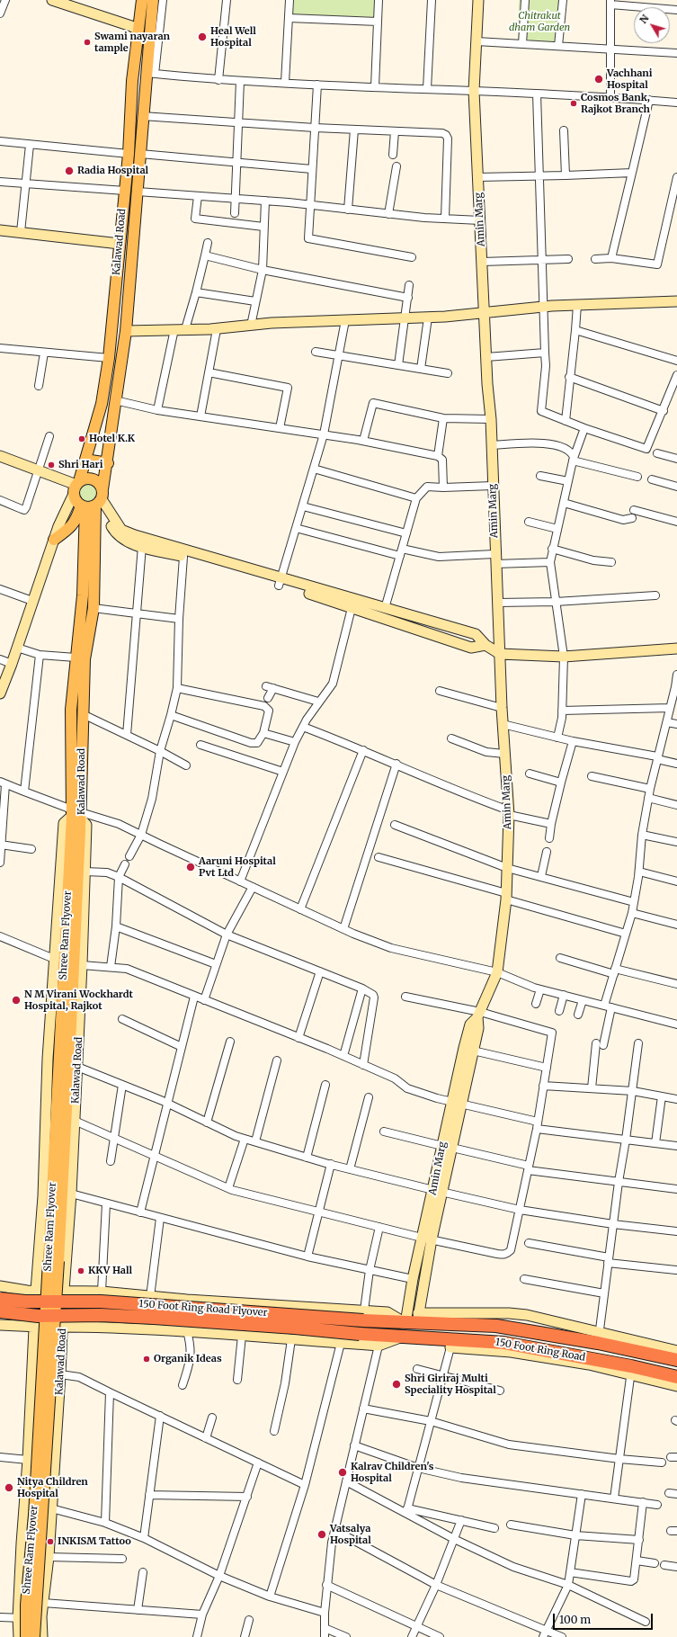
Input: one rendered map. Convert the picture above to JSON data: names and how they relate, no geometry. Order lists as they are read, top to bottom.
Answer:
{
  "streets": {
    "highway": ["150 Foot Ring Road Flyover", "150 Foot Ring Road"],
    "main road": ["Kalawad Road", "Shree Ram Flyover"],
    "street": ["Amin Marg"]
  },
  "crossings": [
    ["Amin Marg", "150 Foot Ring Road Flyover"],
    ["Amin Marg", "150 Foot Ring Road"],
    ["Kalawad Road", "Shree Ram Flyover"],
    ["150 Foot Ring Road Flyover", "150 Foot Ring Road"]
  ],
  "parks": ["Chitrakut dham Garden"],
  "places": [
    "Heal Well Hospital",
    "Swami nayaran tample",
    "Vachhani Hospital",
    "Cosmos Bank, Rajkot Branch",
    "Radia Hospital",
    "Hotel K.K",
    "Shri Hari",
    "Aaruni Hospital Pvt Ltd",
    "N M Virani Wockhardt Hospital, Rajkot",
    "KKV Hall",
    "Organik Ideas",
    "Shri Giriraj Multi Speciality Hospital",
    "Kalrav Children's Hospital",
    "Nitya Children Hospital",
    "Vatsalya Hospital",
    "INKISM Tattoo"
  ],
  "scale_bar": "100 m",
  "north": "top left"
}
